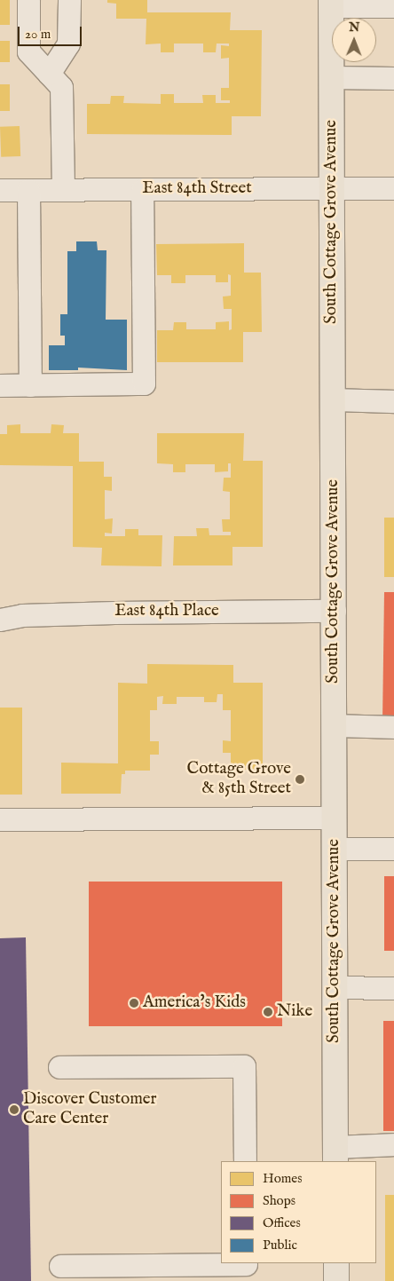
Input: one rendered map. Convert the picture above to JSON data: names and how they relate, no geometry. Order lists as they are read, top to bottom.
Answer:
{
  "streets": {
    "main road": ["South Cottage Grove Avenue"],
    "street": ["East 84th Street", "East 84th Place"]
  },
  "crossings": [
    ["East 84th Street", "South Cottage Grove Avenue"],
    ["South Cottage Grove Avenue", "East 84th Place"]
  ],
  "places": [
    "Cottage Grove & 85th Street",
    "America's Kids",
    "Nike",
    "Discover Customer Care Center"
  ],
  "legend": [
    "Homes",
    "Shops",
    "Offices",
    "Public"
  ],
  "scale_bar": "20 m",
  "north": "top"
}
